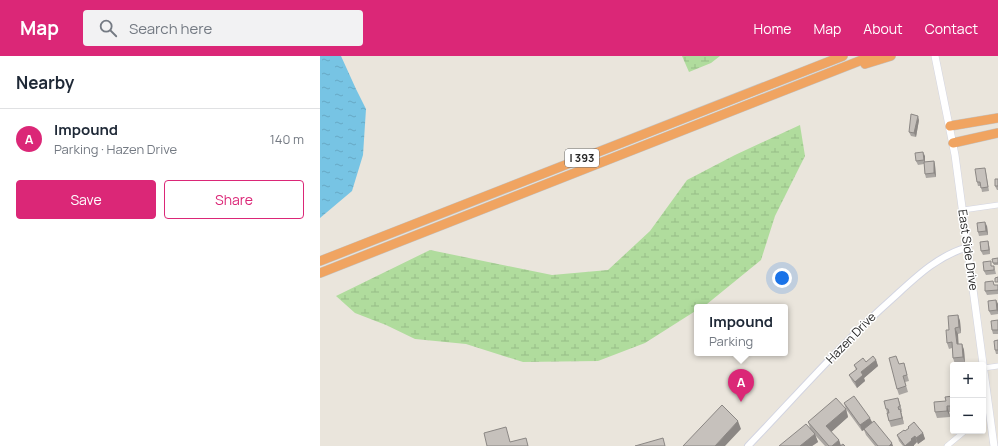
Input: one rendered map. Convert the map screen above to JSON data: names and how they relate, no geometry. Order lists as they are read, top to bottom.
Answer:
{
  "streets": {
    "highway": ["I 393"],
    "main road": ["East Side Drive"],
    "street": ["Hazen Drive"]
  },
  "crossings": [
    ["East Side Drive", "Hazen Drive"]
  ],
  "page": {
    "header": "Map",
    "search": "Search here",
    "nav": [
      "Home",
      "Map",
      "About",
      "Contact"
    ],
    "heading": "Nearby",
    "list": [
      {
        "mark": "A",
        "name": "Impound",
        "note": "Parking · Hazen Drive",
        "value": "140 m"
      }
    ],
    "buttons": ["Save", "Share"],
    "popup": ["Impound", "Parking"],
    "map_buttons": ["+", "−"],
    "pins": "A"
  }
}
